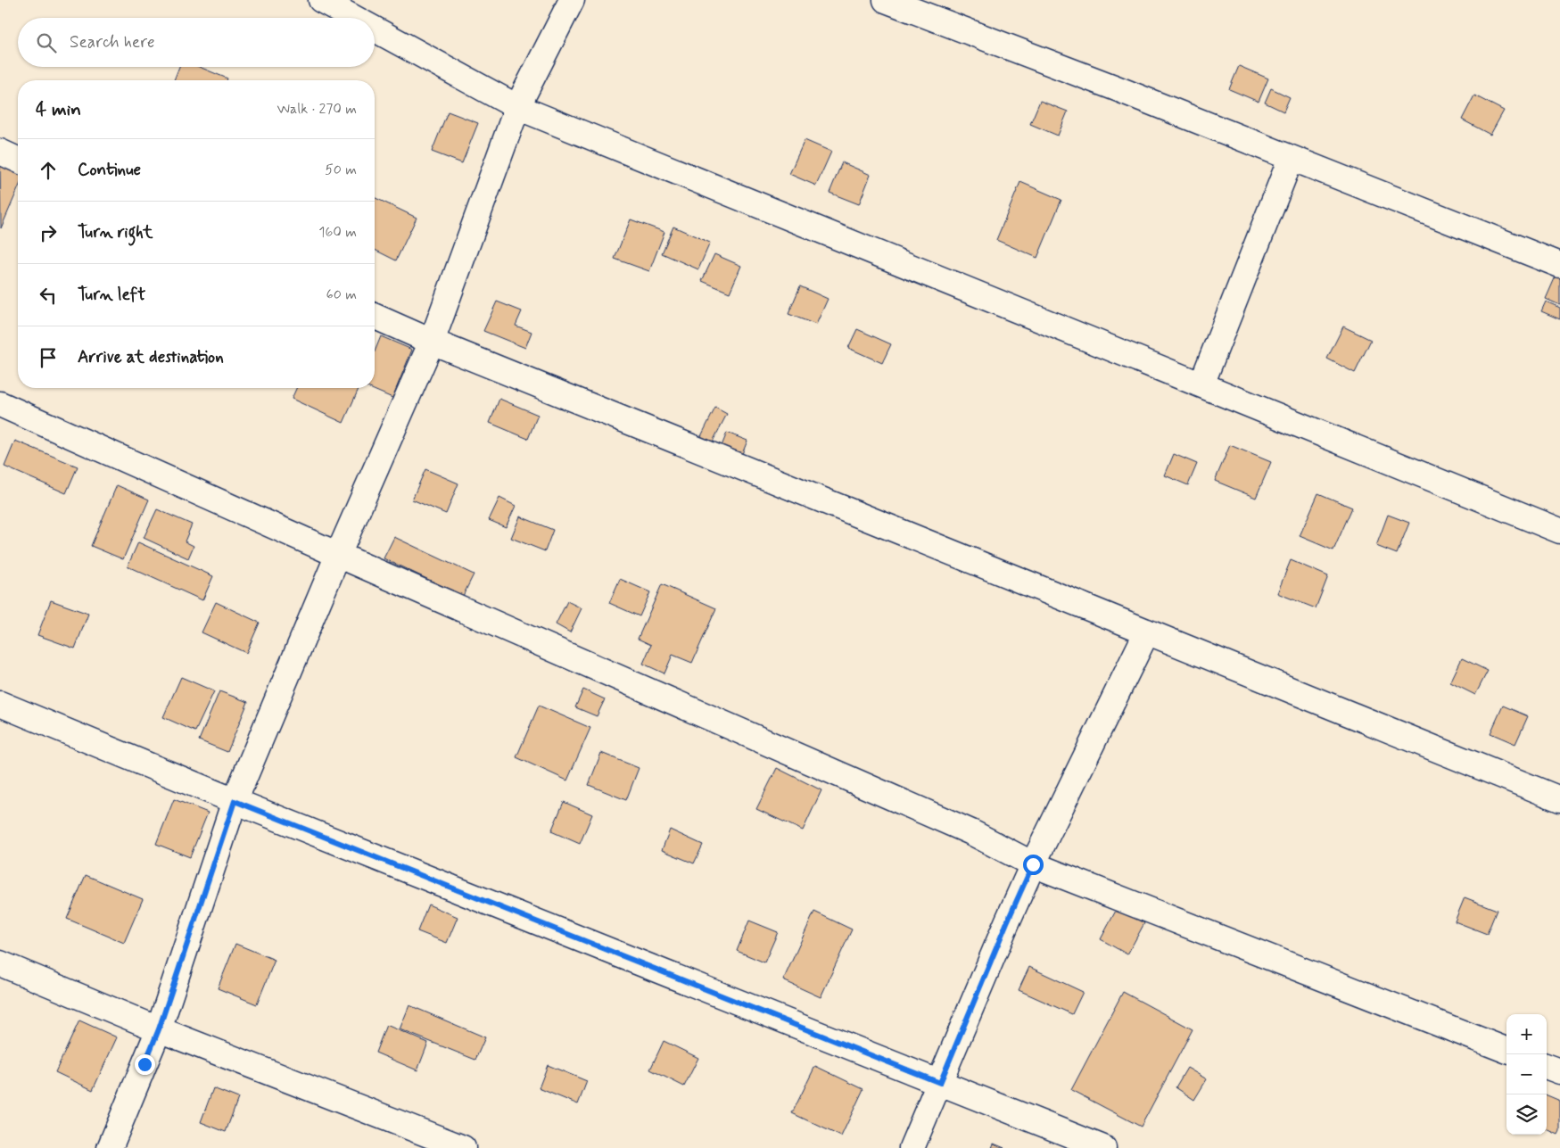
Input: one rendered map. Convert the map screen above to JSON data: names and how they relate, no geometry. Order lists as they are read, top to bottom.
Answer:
{
  "page": {
    "search": "Search here",
    "heading": ["4 min", "Walk · 270 m"],
    "list": [
      ["Continue", "50 m"],
      ["Turn right", "160 m"],
      ["Turn left", "60 m"],
      "Arrive at destination"
    ],
    "map_buttons": ["+", "−"]
  }
}
